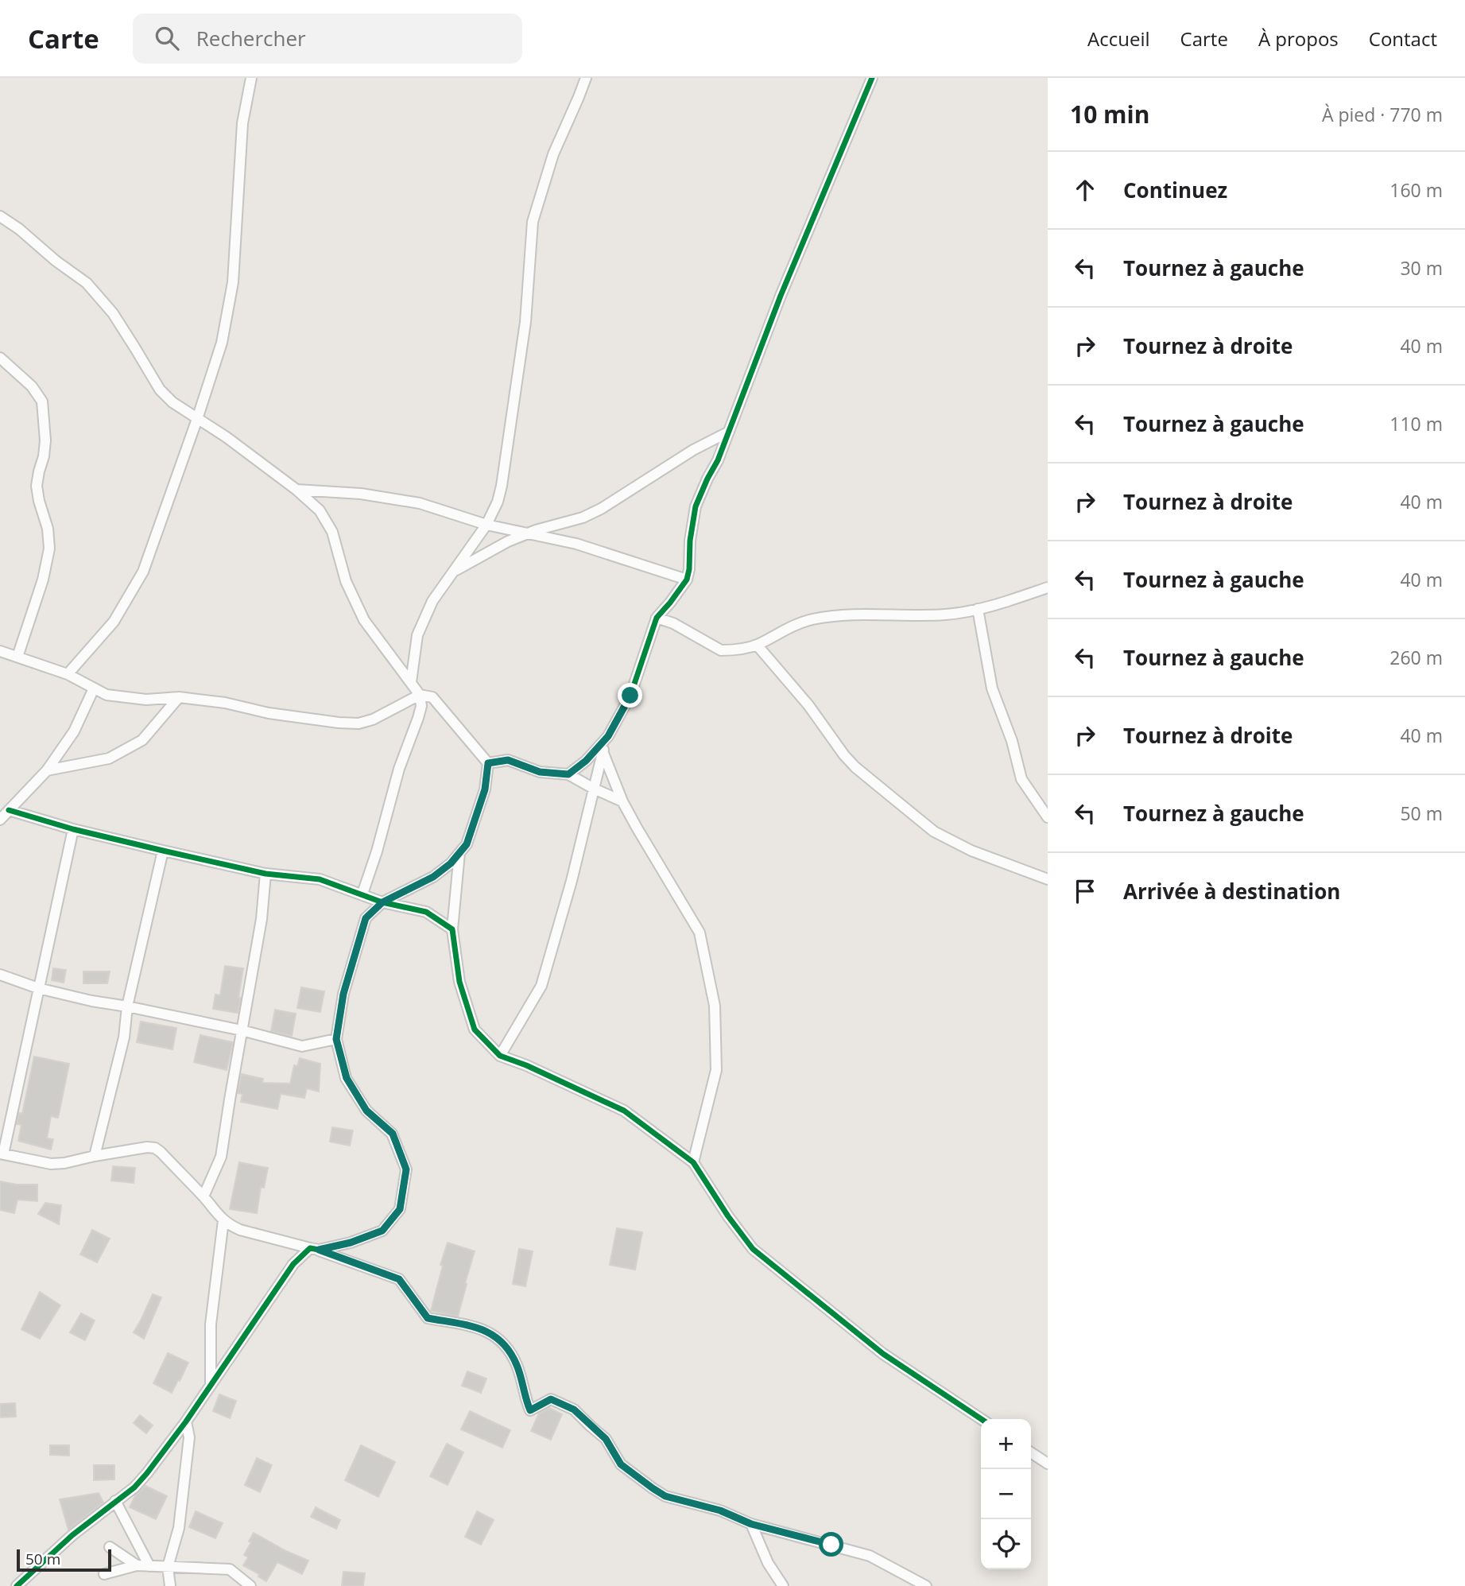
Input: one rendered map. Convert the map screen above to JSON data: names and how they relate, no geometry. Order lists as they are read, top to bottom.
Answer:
{
  "scale_bar": "50 m",
  "page": {
    "header": "Carte",
    "search": "Rechercher",
    "nav": [
      "Accueil",
      "Carte",
      "À propos",
      "Contact"
    ],
    "heading": ["10 min", "À pied · 770 m"],
    "list": [
      ["Continuez", "160 m"],
      ["Tournez à gauche", "30 m"],
      ["Tournez à droite", "40 m"],
      ["Tournez à gauche", "110 m"],
      ["Tournez à droite", "40 m"],
      ["Tournez à gauche", "40 m"],
      ["Tournez à gauche", "260 m"],
      ["Tournez à droite", "40 m"],
      ["Tournez à gauche", "50 m"],
      "Arrivée à destination"
    ],
    "map_buttons": ["+", "−"],
    "scale": "50 m"
  }
}
